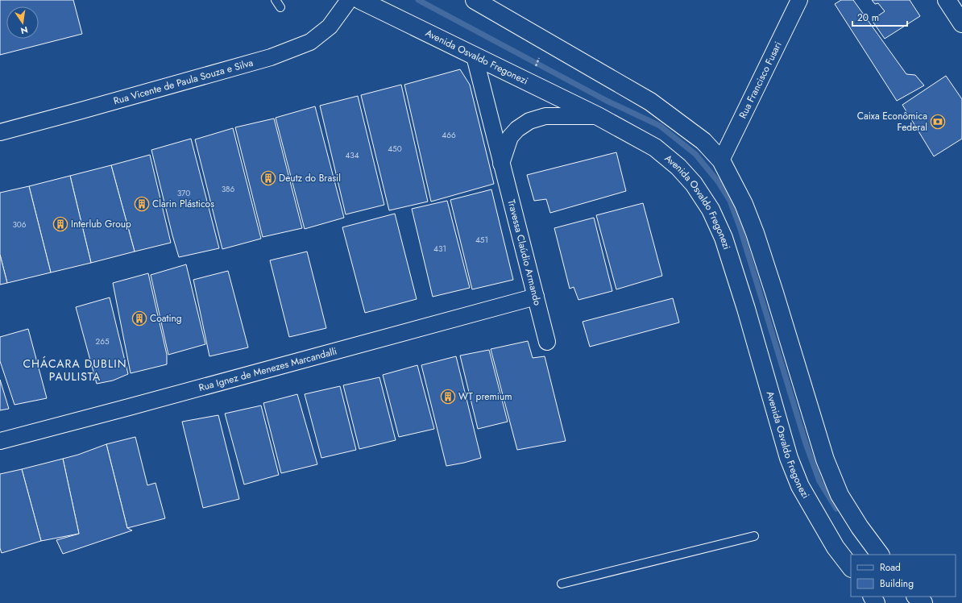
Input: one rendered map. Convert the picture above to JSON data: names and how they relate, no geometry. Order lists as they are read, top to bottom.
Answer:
{
  "streets": {
    "street": [
      "Avenida Osvaldo Fregonezi",
      "Rua Francisco Fusari",
      "Rua Vicente de Paula Souza e Silva",
      "Travessa Claúdio Armando",
      "Rua Ignez de Menezes Marcandalli"
    ]
  },
  "crossings": [
    ["Avenida Osvaldo Fregonezi", "Travessa Claúdio Armando"],
    ["Travessa Claúdio Armando", "Rua Ignez de Menezes Marcandalli"]
  ],
  "districts": ["CHÁCARA DUBLIN PAULISTA"],
  "places": {
    "bank": ["Caixa Econômica Federal"],
    "building": [
      "Deutz do Brasil",
      "Clarin Plásticos",
      "Interlub Group",
      "Coating",
      "WT premium"
    ]
  },
  "house_numbers": [
    "466",
    "450",
    "434",
    "386",
    "370",
    "306",
    "451",
    "431",
    "265"
  ],
  "legend": ["Road", "Building"],
  "scale_bar": "20 m",
  "north": "bottom"
}
